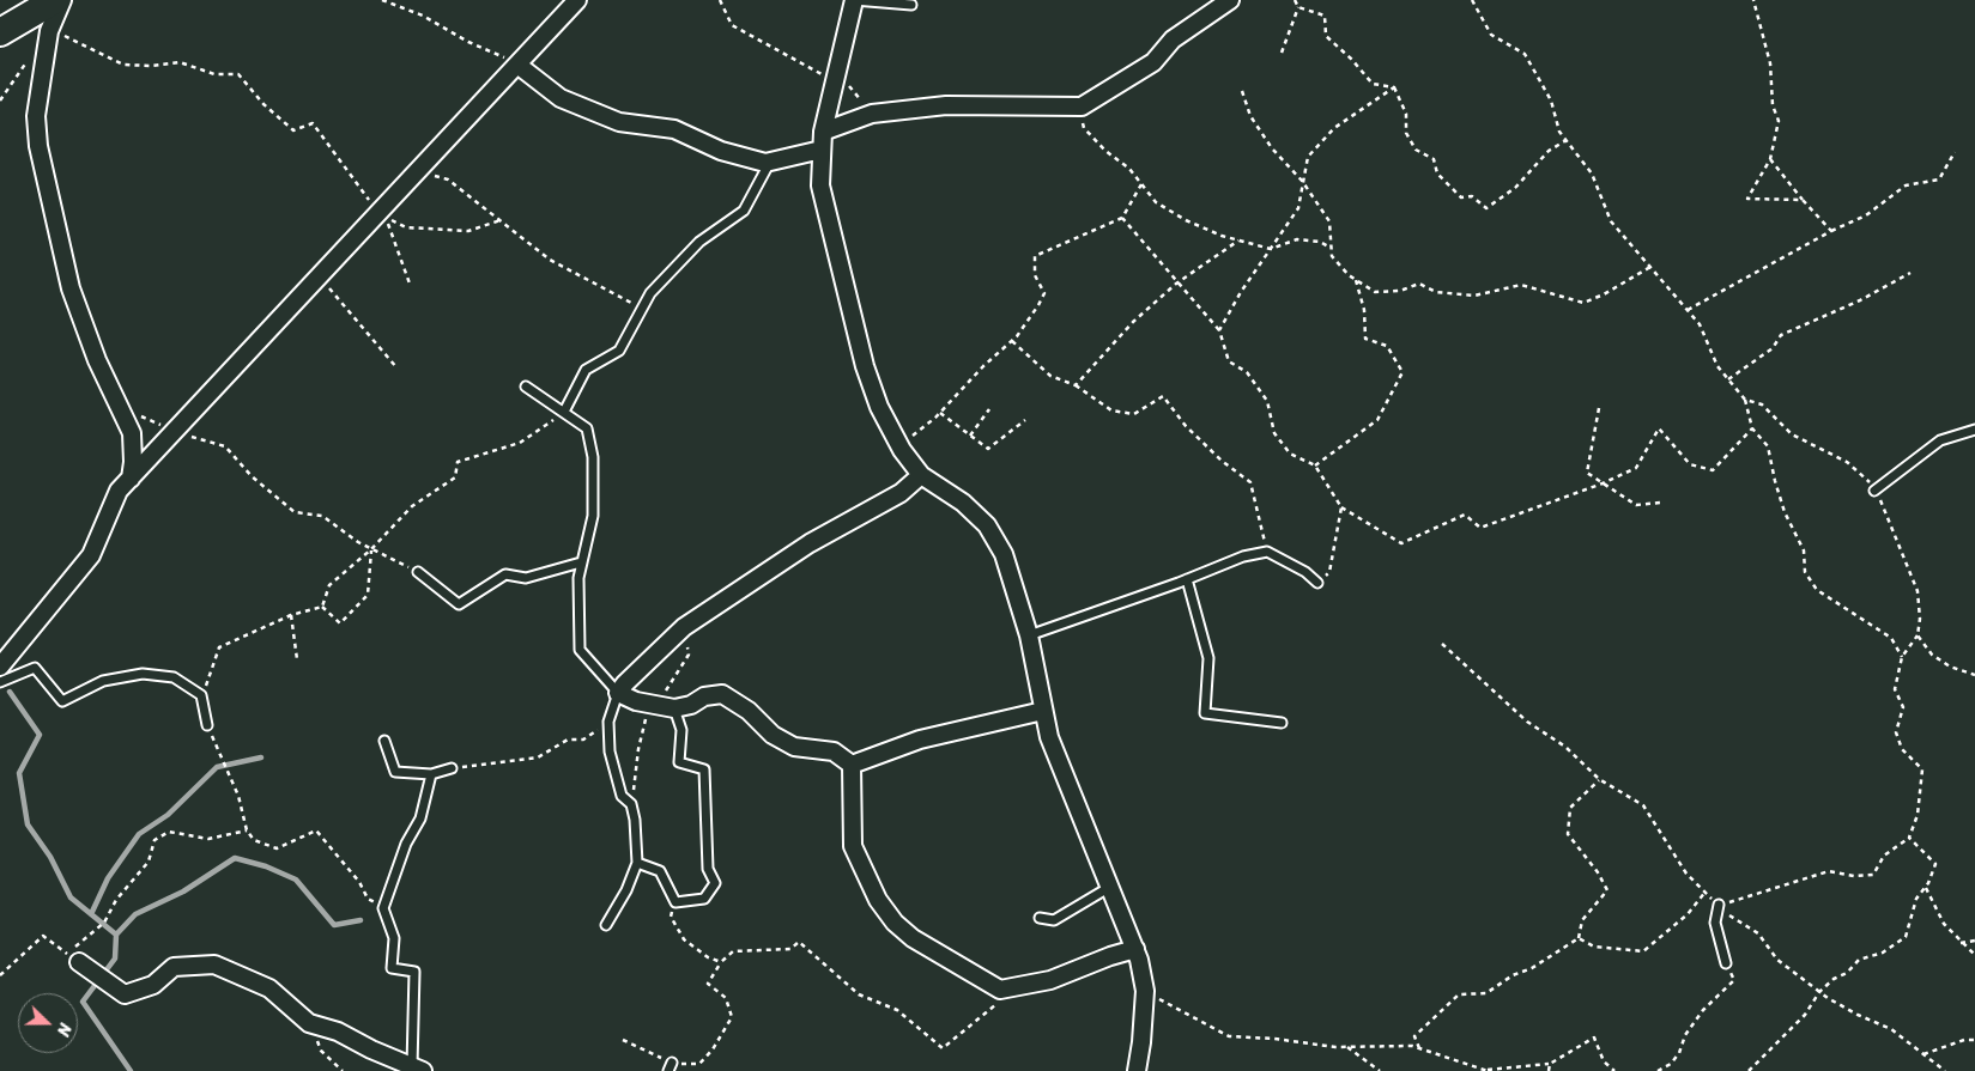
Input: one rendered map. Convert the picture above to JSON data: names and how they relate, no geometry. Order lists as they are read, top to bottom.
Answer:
{
  "north": "right"
}
